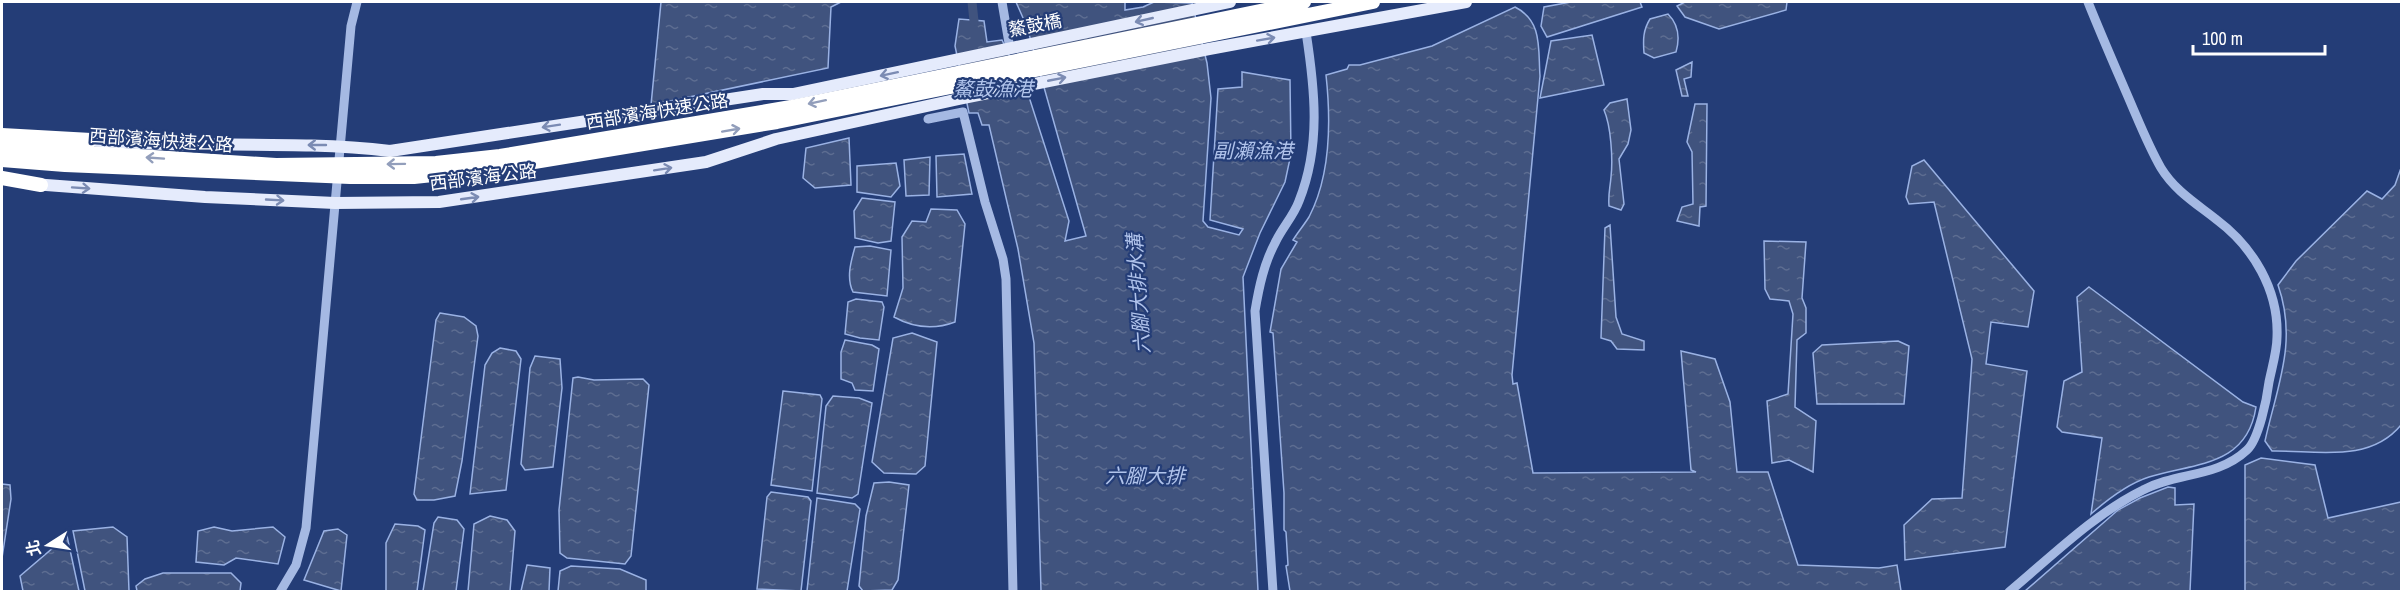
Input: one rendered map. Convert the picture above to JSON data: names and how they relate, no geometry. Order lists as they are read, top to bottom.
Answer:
{
  "streets": {
    "highway": ["西部濱海快速公路"],
    "main road": ["鰲鼓橋", "西部濱海公路"]
  },
  "one_way": ["鰲鼓橋", "西部濱海公路"],
  "water": [
    "鰲鼓漁港",
    "副瀨漁港",
    "六腳大排水溝",
    "六腳大排"
  ],
  "scale_bar": "100 m",
  "north": "left"
}
